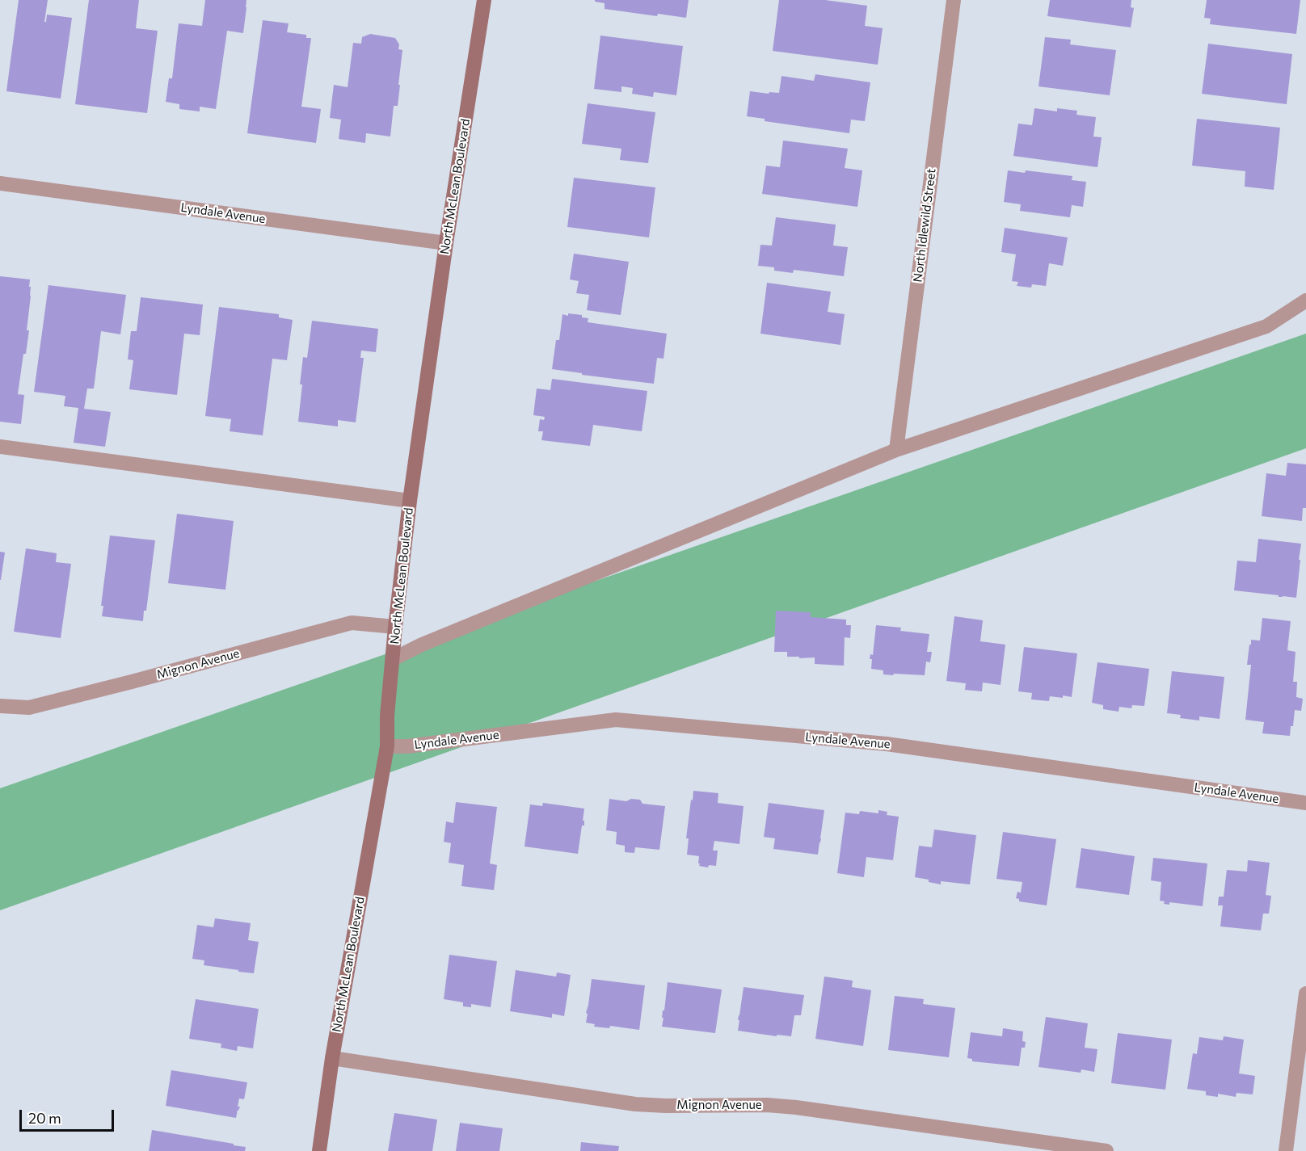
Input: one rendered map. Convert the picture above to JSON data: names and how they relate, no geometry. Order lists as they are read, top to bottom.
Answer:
{
  "streets": {
    "main road": ["North McLean Boulevard"],
    "street": ["Lyndale Avenue", "North Idlewild Street", "Mignon Avenue"]
  },
  "crossings": [
    ["North McLean Boulevard", "Lyndale Avenue"],
    ["North McLean Boulevard", "Mignon Avenue"]
  ],
  "scale_bar": "20 m"
}
